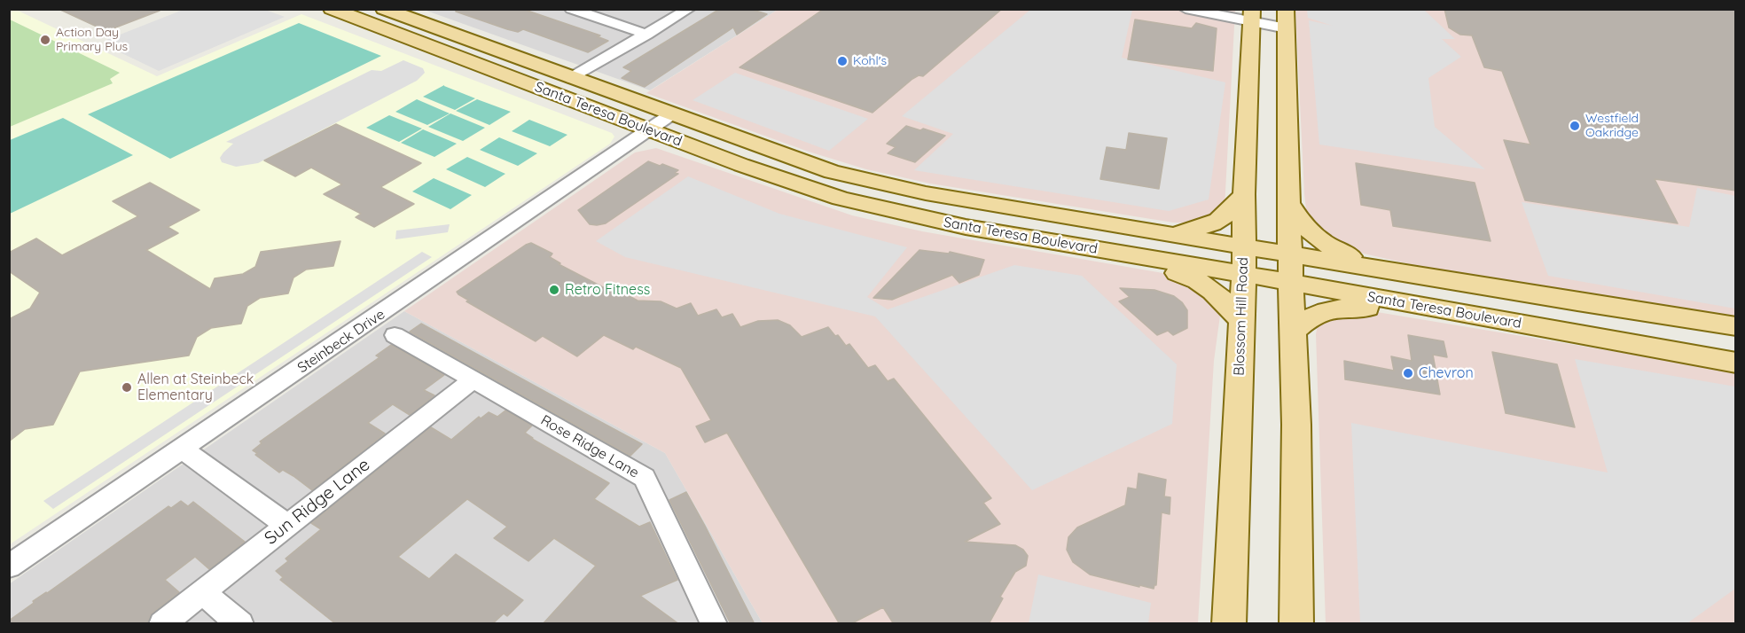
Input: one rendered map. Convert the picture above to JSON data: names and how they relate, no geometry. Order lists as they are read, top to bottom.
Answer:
{
  "streets": {
    "main road": ["Santa Teresa Boulevard", "Blossom Hill Road"],
    "street": ["Steinbeck Drive", "Rose Ridge Lane", "Sun Ridge Lane"]
  },
  "crossings": [
    ["Santa Teresa Boulevard", "Blossom Hill Road"],
    ["Santa Teresa Boulevard", "Steinbeck Drive"],
    ["Rose Ridge Lane", "Sun Ridge Lane"]
  ],
  "places": [
    "Action Day Primary Plus",
    "Kohl's",
    "Westfield Oakridge",
    "Retro Fitness",
    "Chevron",
    "Allen at Steinbeck Elementary"
  ]
}
